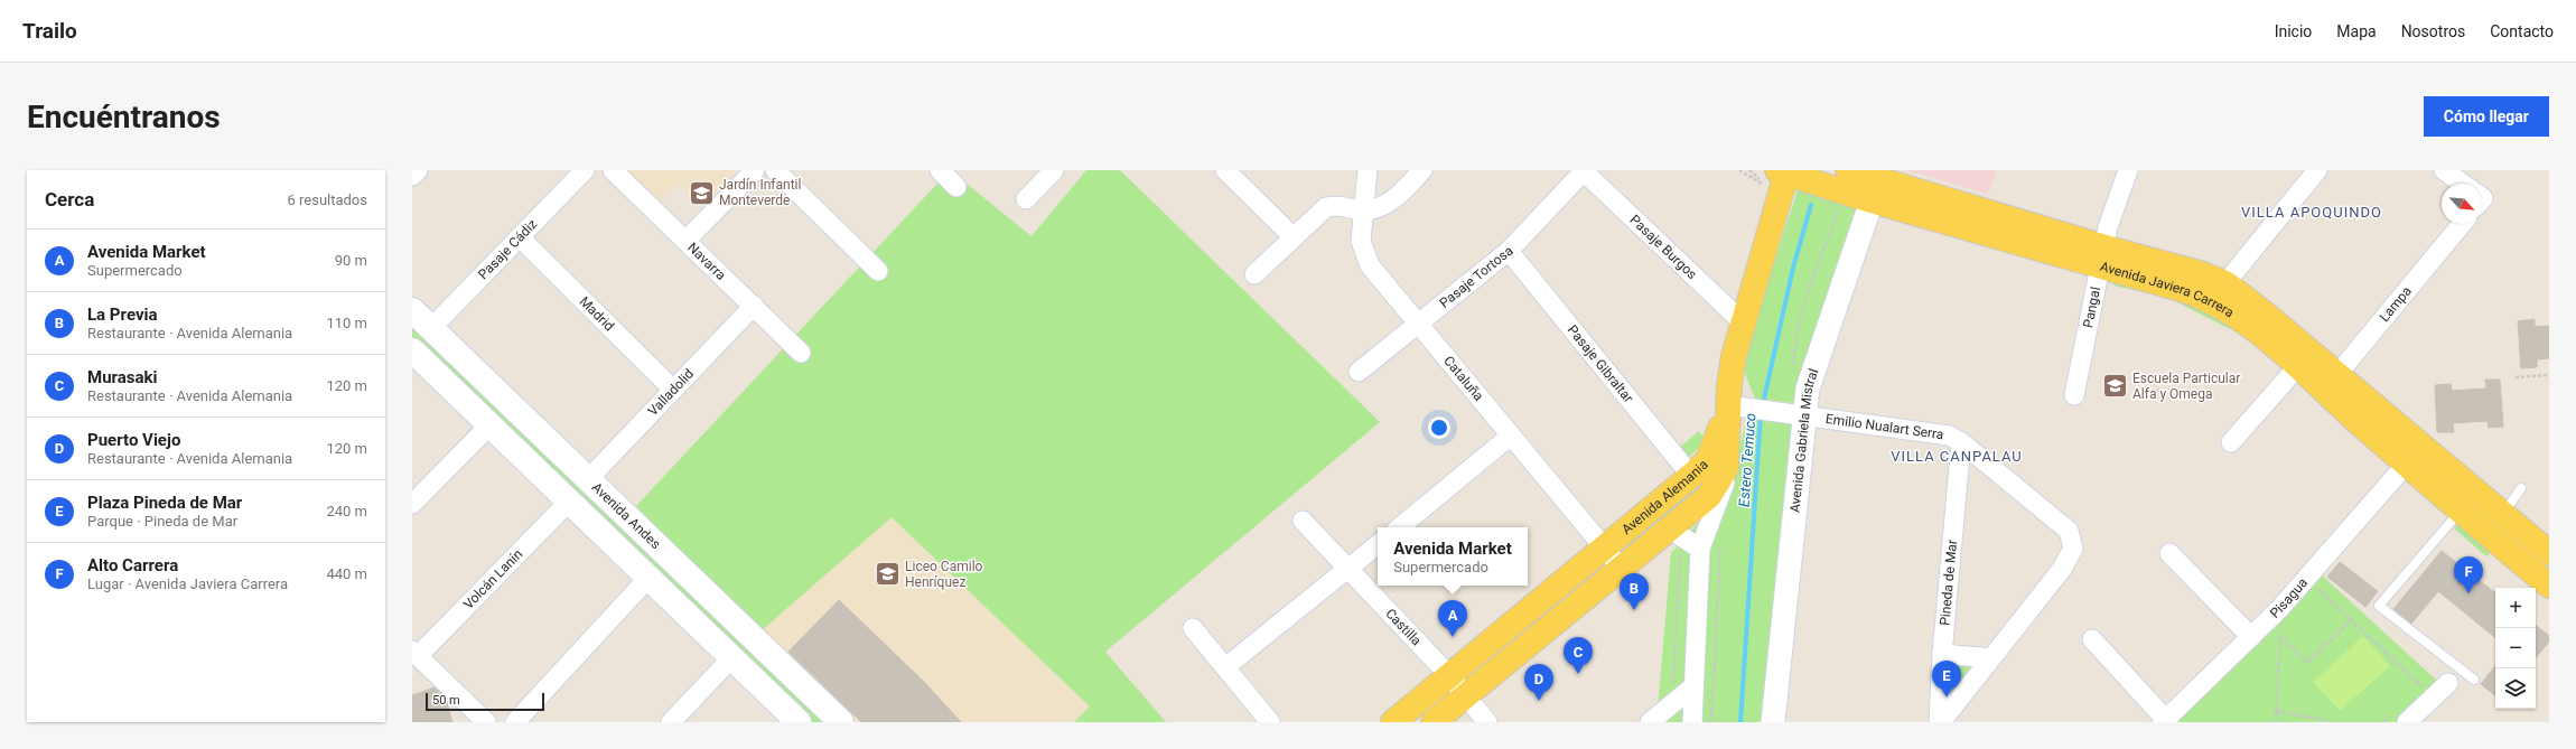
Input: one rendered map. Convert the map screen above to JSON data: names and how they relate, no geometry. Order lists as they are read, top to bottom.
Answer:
{
  "streets": {
    "main road": ["Avenida Javiera Carrera", "Avenida Alemania", "Avenida Andes"],
    "street": [
      "Pasaje Burgos",
      "Pasaje Cádiz",
      "Navarra",
      "Pasaje Tortosa",
      "Lampa",
      "Pangal",
      "Madrid",
      "Pasaje Gibraltar",
      "Cataluña",
      "Valladolid",
      "Emilio Nualart Serra",
      "Avenida Gabriela Mistral",
      "Volcán Lanín",
      "Pineda de Mar",
      "Pisagua",
      "Castilla"
    ]
  },
  "crossings": [
    ["Pasaje Burgos", "Pasaje Tortosa"],
    ["Pasaje Cádiz", "Madrid"],
    ["Pasaje Cádiz", "Avenida Andes"],
    ["Navarra", "Valladolid"],
    ["Pasaje Tortosa", "Pasaje Gibraltar"],
    ["Pasaje Tortosa", "Cataluña"],
    ["Avenida Javiera Carrera", "Lampa"],
    ["Avenida Javiera Carrera", "Pangal"],
    ["Avenida Javiera Carrera", "Avenida Gabriela Mistral"],
    ["Avenida Javiera Carrera", "Pisagua"],
    ["Madrid", "Valladolid"],
    ["Pasaje Gibraltar", "Avenida Alemania"],
    ["Cataluña", "Avenida Alemania"],
    ["Valladolid", "Avenida Andes"],
    ["Emilio Nualart Serra", "Avenida Gabriela Mistral"],
    ["Emilio Nualart Serra", "Avenida Alemania"],
    ["Emilio Nualart Serra", "Pineda de Mar"],
    ["Avenida Alemania", "Castilla"]
  ],
  "districts": ["VILLA APOQUINDO", "VILLA CANPALAU"],
  "water": ["Estero Temuco"],
  "places": {
    "school or university": ["Jardín Infantil Monteverde", "Escuela Particular Alfa y Omega", "Liceo Camilo Henríquez"]
  },
  "scale_bar": "50 m",
  "north": "bottom right",
  "page": {
    "header": "Trailo",
    "nav": [
      "Inicio",
      "Mapa",
      "Nosotros",
      "Contacto"
    ],
    "buttons": "Cómo llegar",
    "title": "Encuéntranos",
    "heading": ["Cerca", "6 resultados"],
    "list": [
      {
        "mark": "A",
        "name": "Avenida Market",
        "note": "Supermercado",
        "value": "90 m"
      },
      {
        "mark": "B",
        "name": "La Previa",
        "note": "Restaurante · Avenida Alemania",
        "value": "110 m"
      },
      {
        "mark": "C",
        "name": "Murasaki",
        "note": "Restaurante · Avenida Alemania",
        "value": "120 m"
      },
      {
        "mark": "D",
        "name": "Puerto Viejo",
        "note": "Restaurante · Avenida Alemania",
        "value": "120 m"
      },
      {
        "mark": "E",
        "name": "Plaza Pineda de Mar",
        "note": "Parque · Pineda de Mar",
        "value": "240 m"
      },
      {
        "mark": "F",
        "name": "Alto Carrera",
        "note": "Lugar · Avenida Javiera Carrera",
        "value": "440 m"
      }
    ],
    "popup": ["Avenida Market", "Supermercado"],
    "pins": [
      "F",
      "B",
      "A",
      "C",
      "E",
      "D"
    ],
    "map_buttons": ["+", "−"],
    "scale": "50 m"
  }
}
